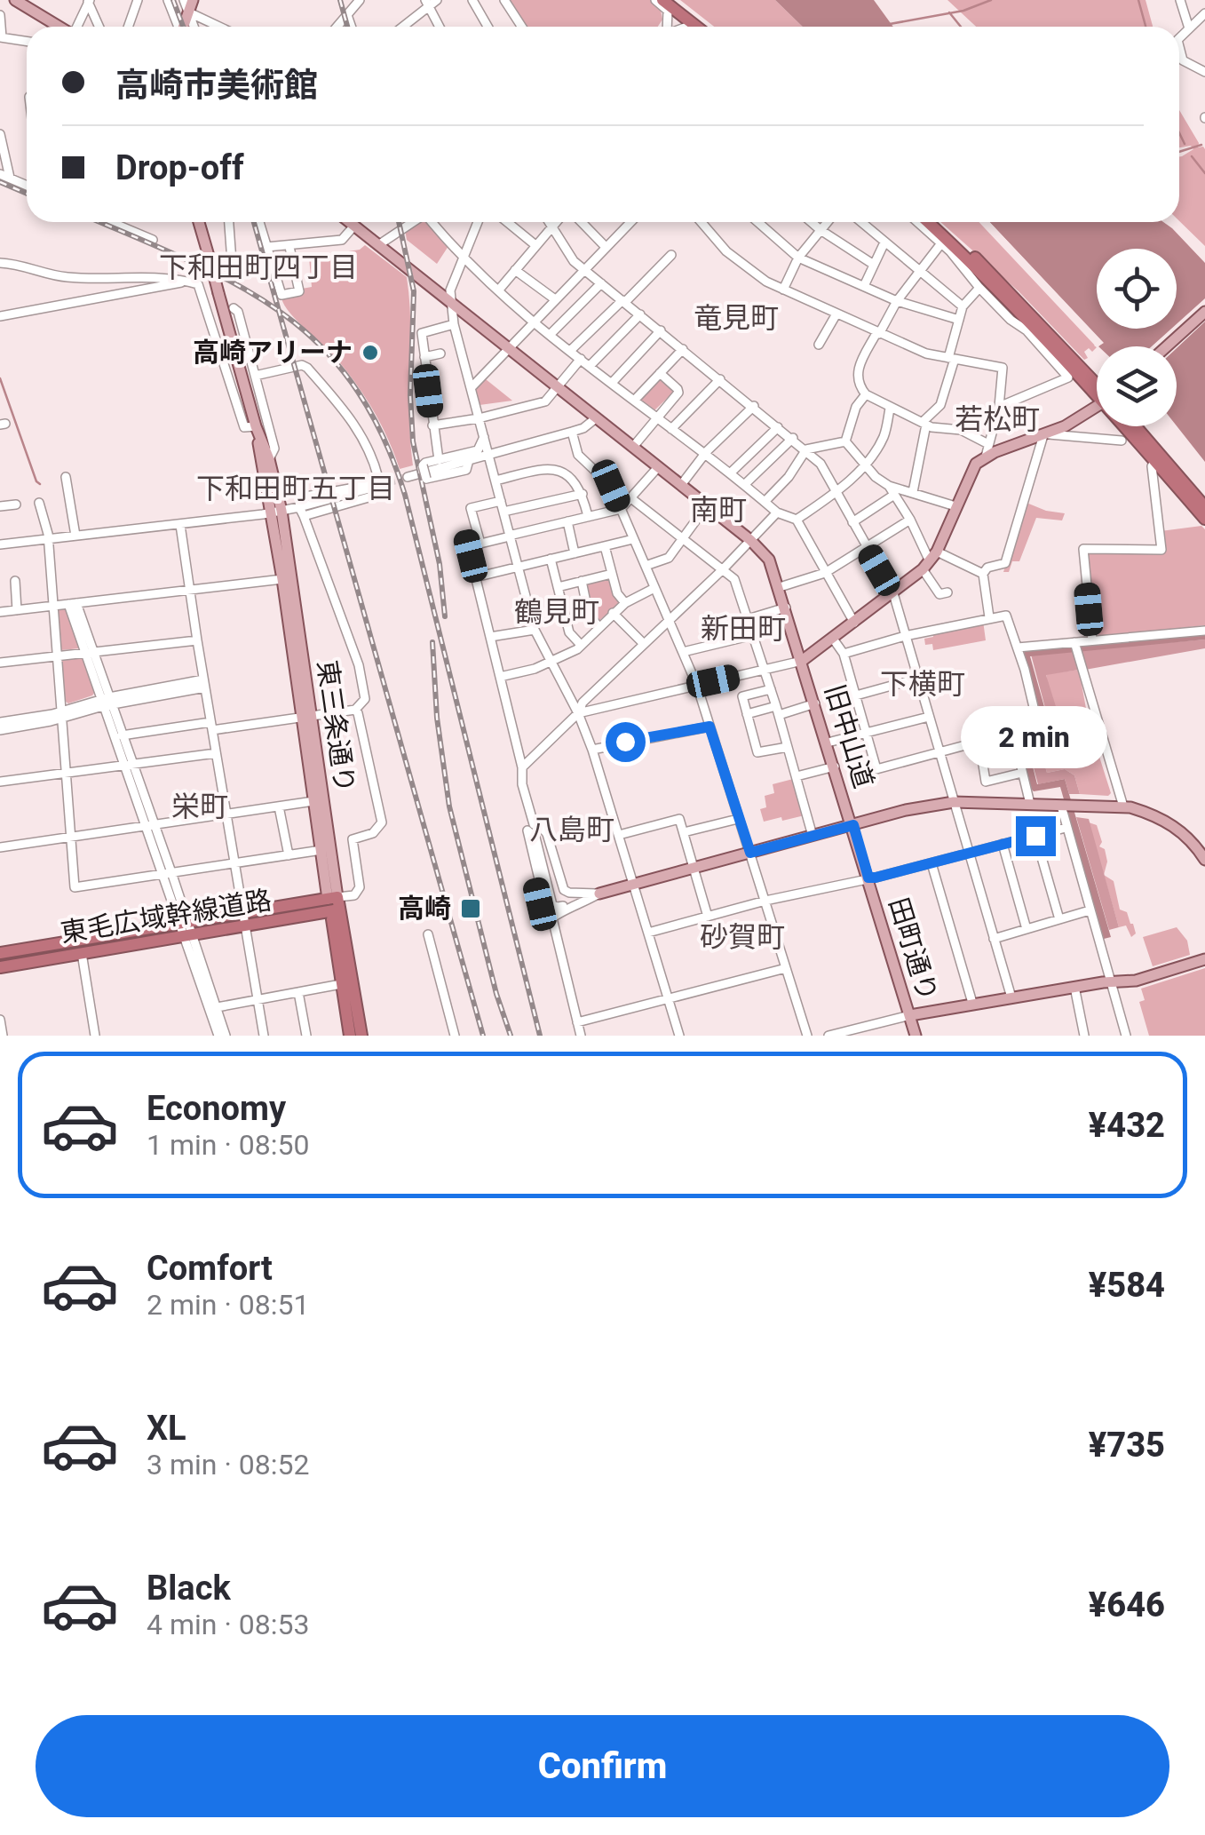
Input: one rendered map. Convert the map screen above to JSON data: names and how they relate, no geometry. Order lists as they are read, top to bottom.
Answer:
{
  "streets": {
    "highway": ["東三条通り", "東毛広域幹線道路"],
    "main road": ["旧中山道", "田町通り"]
  },
  "crossings": [
    ["東三条通り", "東毛広域幹線道路"],
    ["旧中山道", "田町通り"]
  ],
  "districts": [
    "下和田町四丁目",
    "竜見町",
    "若松町",
    "下和田町五丁目",
    "南町",
    "鶴見町",
    "新田町",
    "下横町",
    "栄町",
    "八島町",
    "砂賀町"
  ],
  "places": {
    "other": ["高崎アリーナ"],
    "transit": ["高崎"]
  },
  "page": {
    "banner": ["高崎市美術館", "Drop-off"],
    "bubble": "2 min",
    "list": [
      {
        "name": "Economy",
        "note": "1 min · 08:50",
        "value": "¥432"
      },
      {
        "name": "Comfort",
        "note": "2 min · 08:51",
        "value": "¥584"
      },
      {
        "name": "XL",
        "note": "3 min · 08:52",
        "value": "¥735"
      },
      {
        "name": "Black",
        "note": "4 min · 08:53",
        "value": "¥646"
      }
    ],
    "buttons": "Confirm"
  }
}
